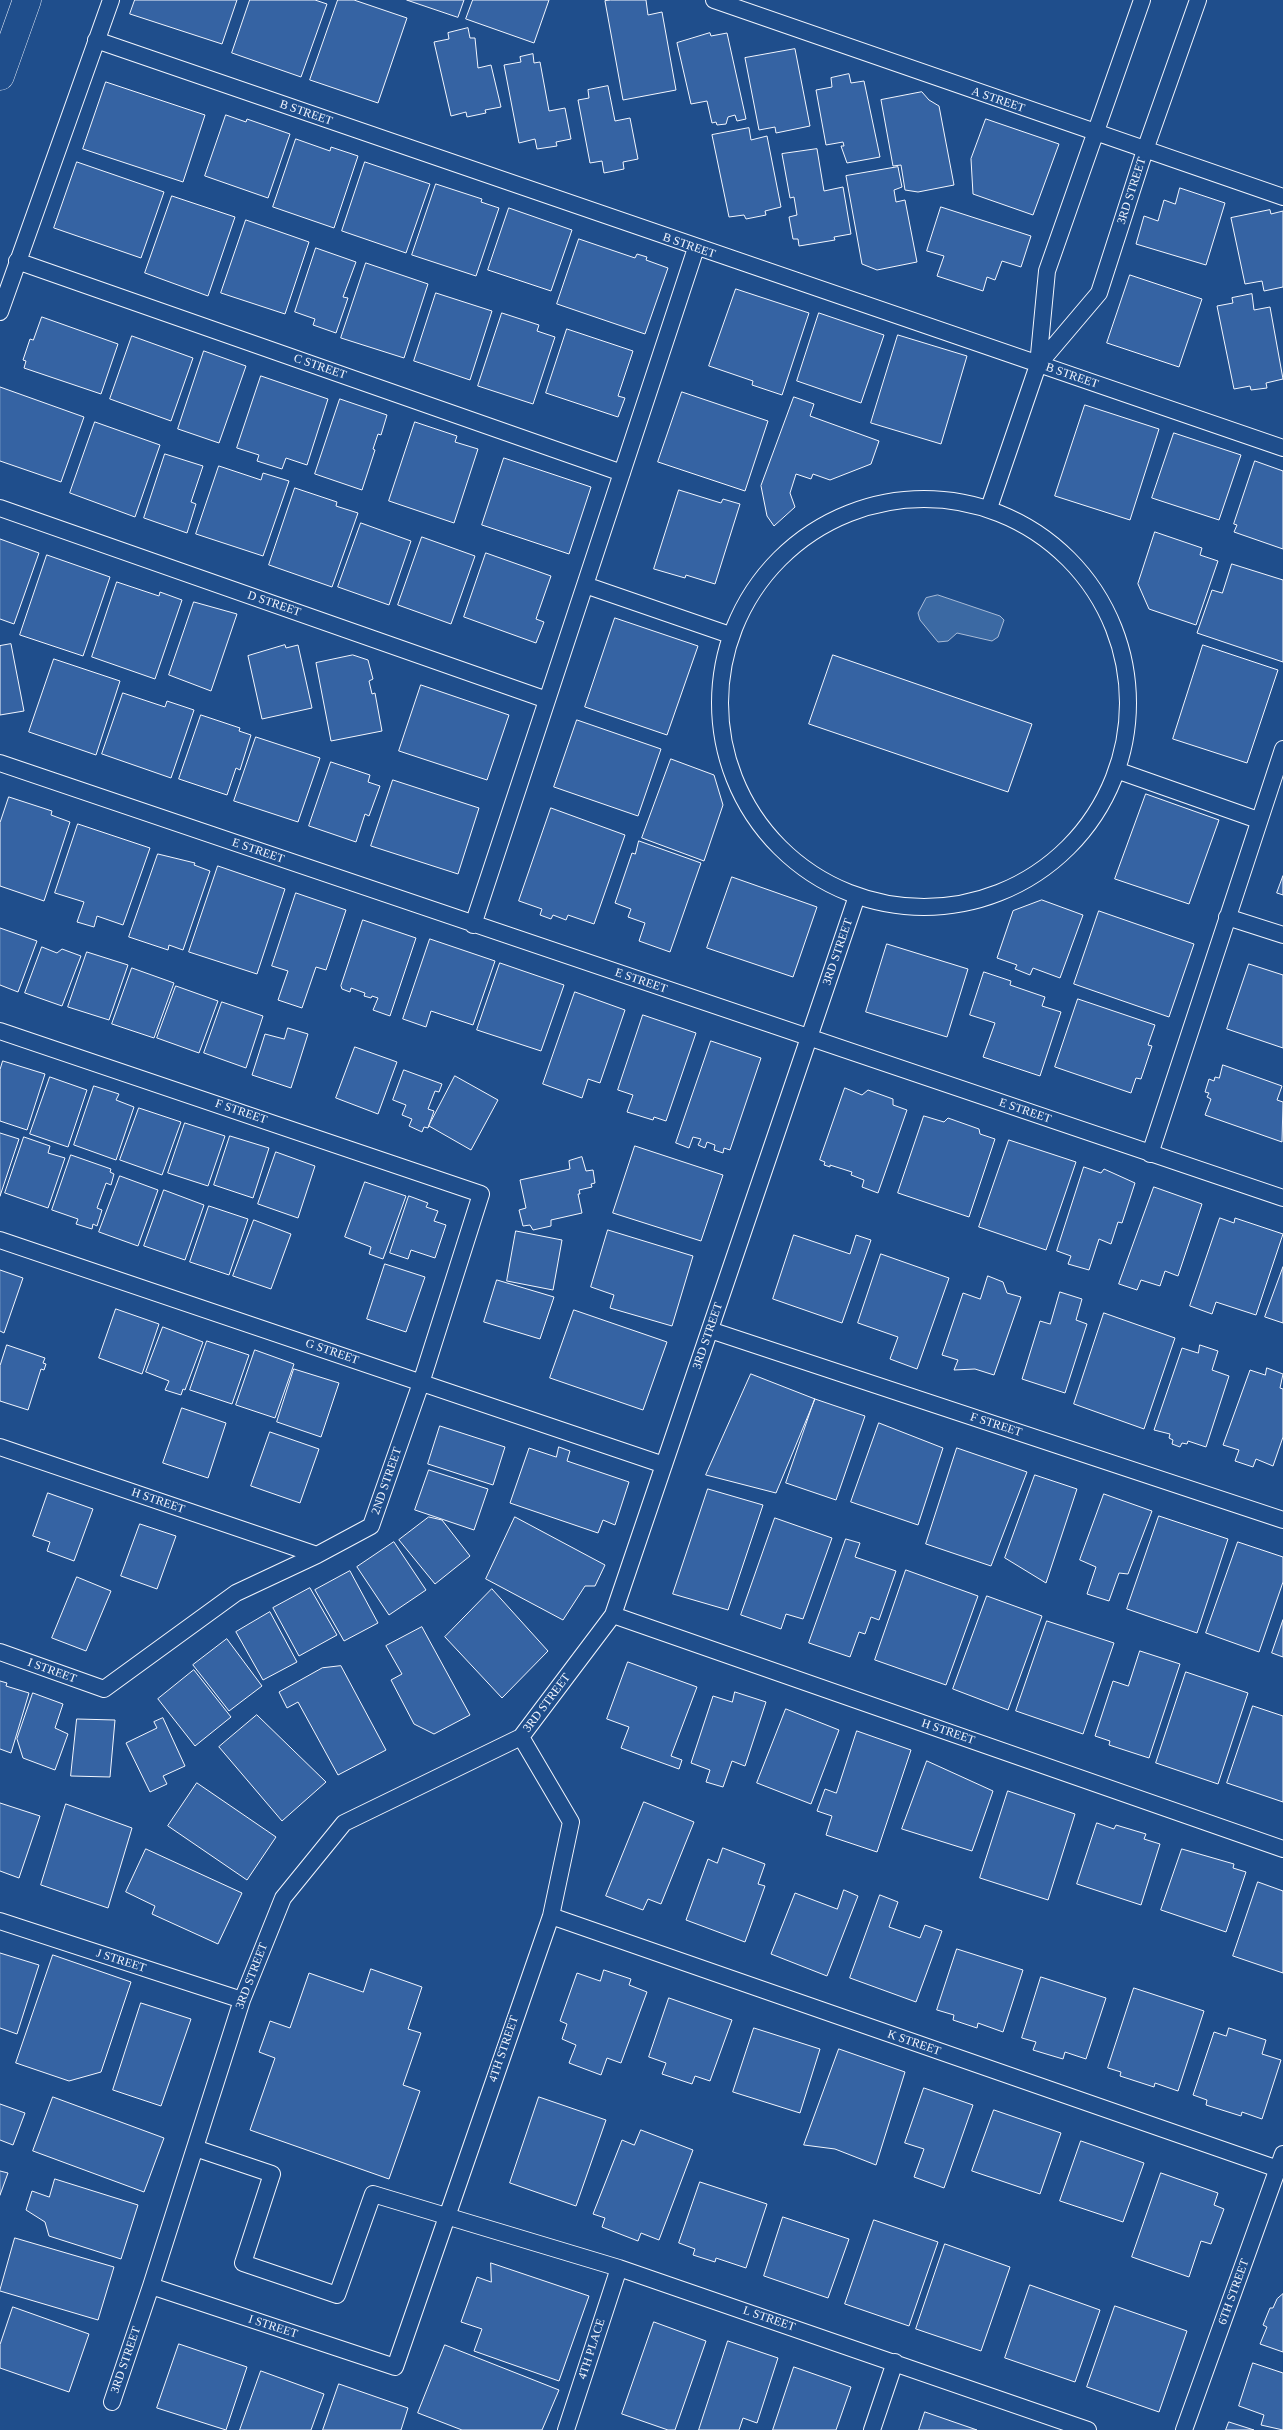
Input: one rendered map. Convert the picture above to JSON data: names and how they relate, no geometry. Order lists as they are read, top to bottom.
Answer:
{
  "streets": {
    "lane": [
      "A STREET",
      "B STREET",
      "3RD STREET",
      "C STREET",
      "D STREET",
      "E STREET",
      "F STREET",
      "G STREET",
      "2ND STREET",
      "H STREET",
      "I STREET",
      "J STREET",
      "K STREET",
      "4TH STREET",
      "6TH STREET",
      "L STREET",
      "4TH PLACE"
    ]
  },
  "crossings": [
    ["A STREET", "3RD STREET"],
    ["B STREET", "3RD STREET"],
    ["3RD STREET", "E STREET"],
    ["3RD STREET", "F STREET"],
    ["3RD STREET", "G STREET"],
    ["3RD STREET", "H STREET"],
    ["3RD STREET", "I STREET"],
    ["3RD STREET", "J STREET"],
    ["3RD STREET", "4TH STREET"],
    ["3RD STREET", "L STREET"],
    ["F STREET", "2ND STREET"],
    ["G STREET", "2ND STREET"],
    ["2ND STREET", "H STREET"],
    ["2ND STREET", "I STREET"],
    ["I STREET", "4TH STREET"],
    ["K STREET", "4TH STREET"],
    ["K STREET", "6TH STREET"],
    ["4TH STREET", "L STREET"],
    ["L STREET", "4TH PLACE"]
  ]
}
